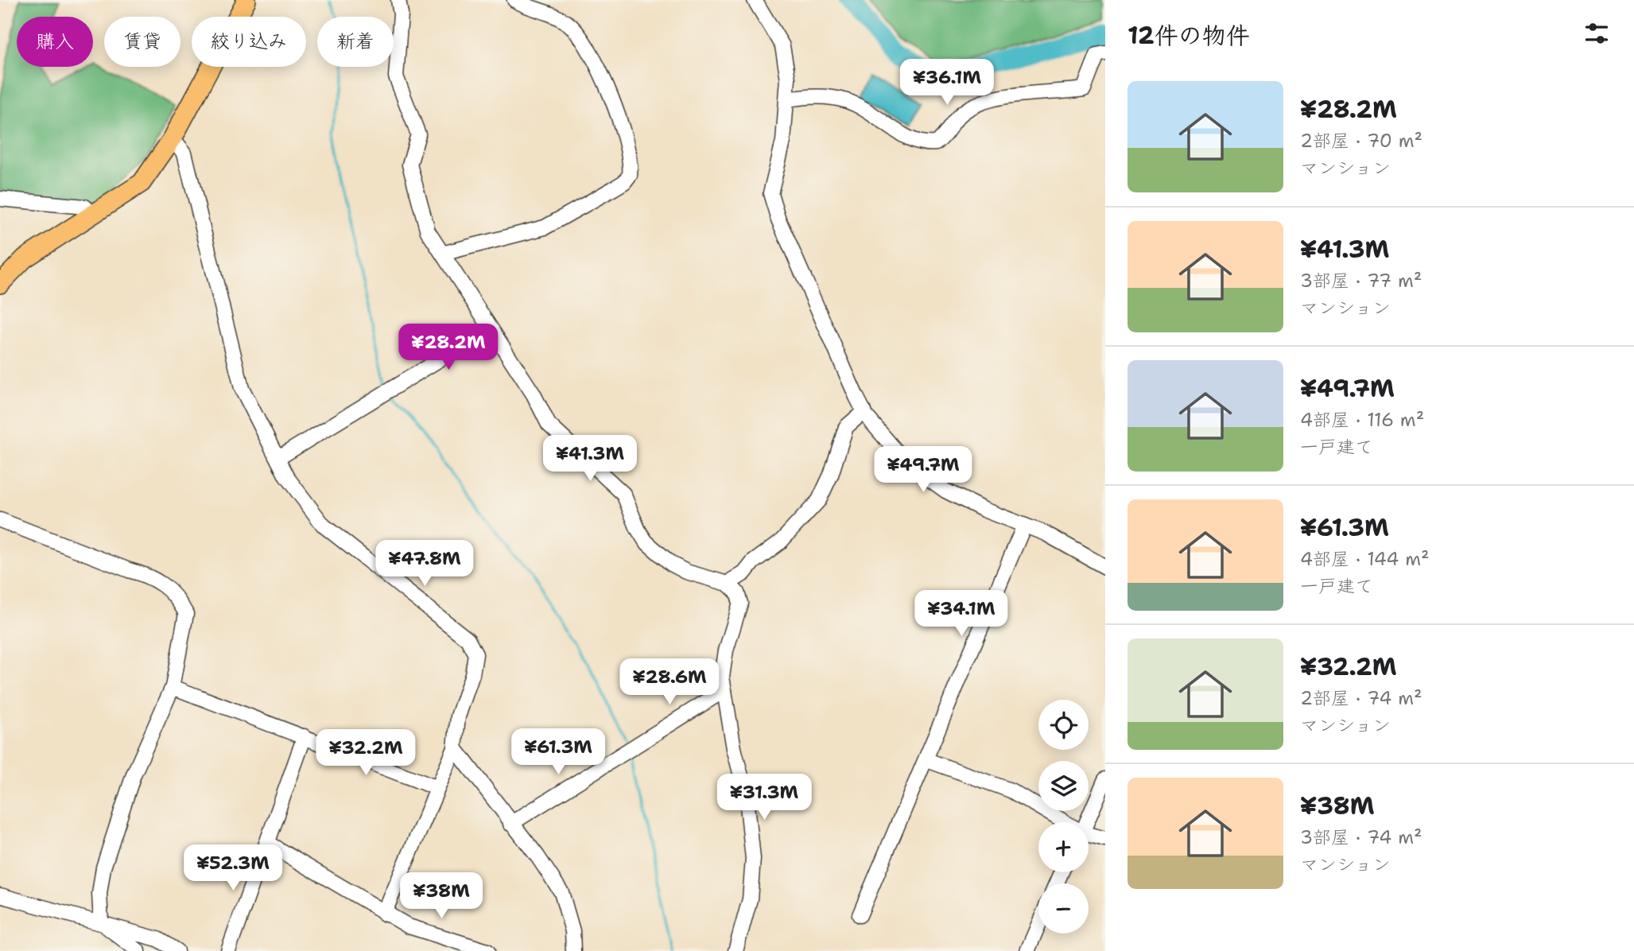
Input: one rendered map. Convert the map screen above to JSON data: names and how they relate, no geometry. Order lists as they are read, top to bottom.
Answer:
{
  "page": {
    "heading": "12件の物件",
    "chip": [
      "購入",
      "賃貸",
      "絞り込み",
      "新着"
    ],
    "price": [
      "¥36.1M",
      "¥28.2M",
      "¥41.3M",
      "¥49.7M",
      "¥47.8M",
      "¥34.1M",
      "¥28.6M",
      "¥61.3M",
      "¥32.2M",
      "¥31.3M",
      "¥52.3M",
      "¥38M"
    ],
    "list": [
      {
        "name": "¥28.2M",
        "note": "2部屋 · 70 m² · マンション"
      },
      {
        "name": "¥41.3M",
        "note": "3部屋 · 77 m² · マンション"
      },
      {
        "name": "¥49.7M",
        "note": "4部屋 · 116 m² · 一戸建て"
      },
      {
        "name": "¥61.3M",
        "note": "4部屋 · 144 m² · 一戸建て"
      },
      {
        "name": "¥32.2M",
        "note": "2部屋 · 74 m² · マンション"
      },
      {
        "name": "¥38M",
        "note": "3部屋 · 74 m² · マンション"
      }
    ],
    "map_buttons": ["+", "−"]
  }
}
